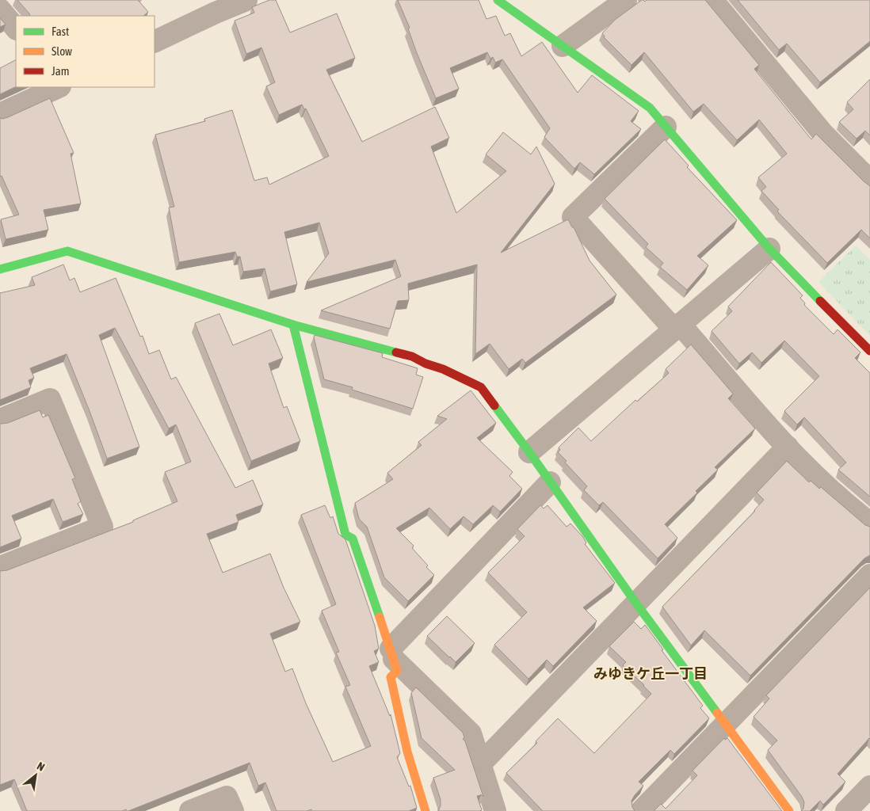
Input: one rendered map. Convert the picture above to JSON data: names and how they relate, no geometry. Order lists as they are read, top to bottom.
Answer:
{
  "districts": ["みゆきケ丘一丁目"],
  "legend": ["Fast", "Slow", "Jam"],
  "north": "top right"
}
